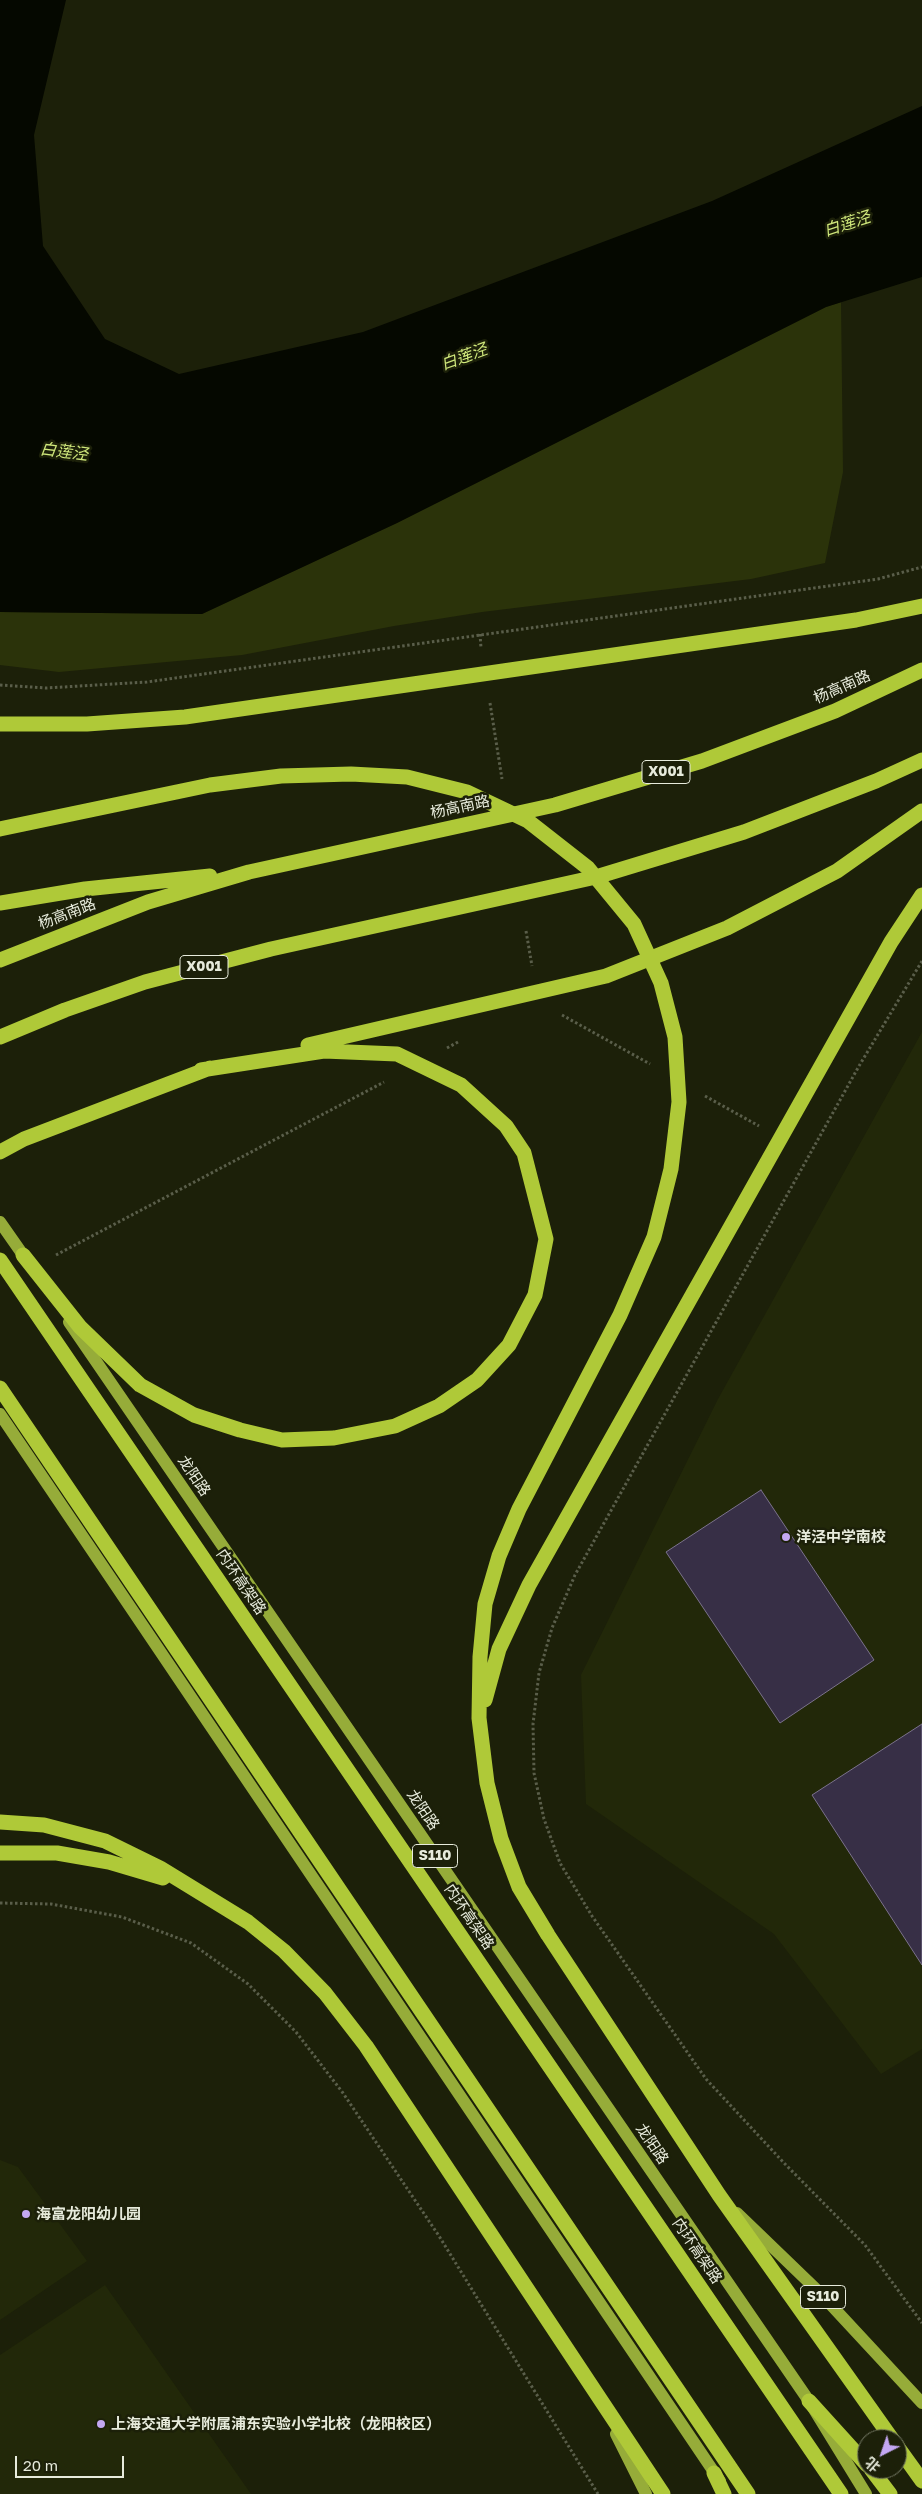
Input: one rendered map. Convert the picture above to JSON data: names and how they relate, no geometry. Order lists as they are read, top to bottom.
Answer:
{
  "streets": {
    "highway": [
      "杨高南路",
      "X001",
      "内环高架路",
      "S110"
    ],
    "main road": ["龙阳路"]
  },
  "water": ["白莲泾"],
  "places": ["洋泾中学南校", "海富龙阳幼儿园", "上海交通大学附属浦东实验小学北校（龙阳校区）"],
  "scale_bar": "20 m",
  "north": "bottom left"
}
